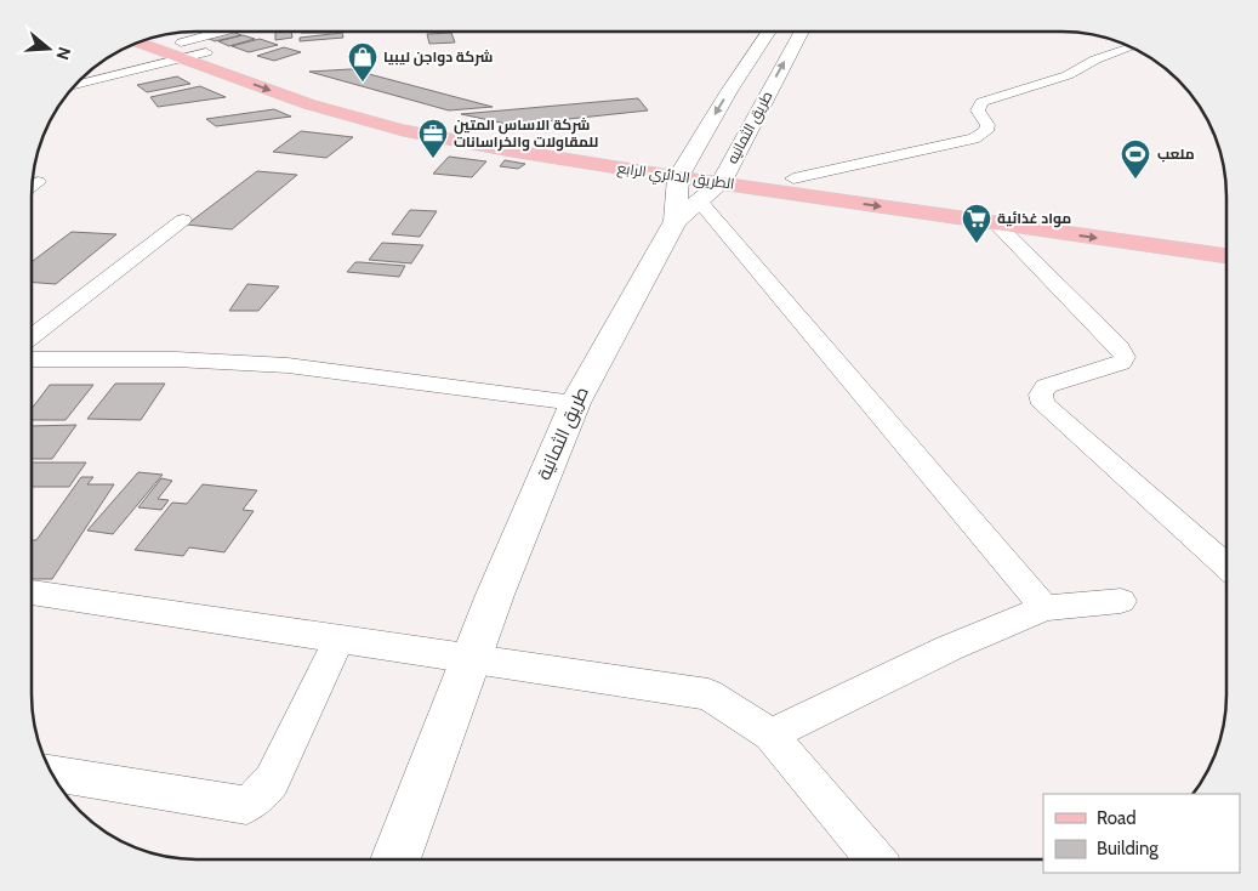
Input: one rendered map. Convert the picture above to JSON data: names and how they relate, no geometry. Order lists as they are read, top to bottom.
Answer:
{
  "streets": {
    "main road": ["الطريق الدائري الرابع"],
    "street": ["طريق الثمانيه", "طريق الثمانية"]
  },
  "crossings": [
    ["طريق الثمانيه", "الطريق الدائري الرابع"],
    ["طريق الثمانيه", "طريق الثمانية"],
    ["الطريق الدائري الرابع", "طريق الثمانية"]
  ],
  "one_way": ["طريق الثمانيه"],
  "places": {
    "shop": ["شركة دواجن ليبيا"],
    "office": ["شركة الاساس المتين للمقاولات والخراسانات"],
    "sports": ["ملعب"],
    "supermarket": ["مواد غذائية"]
  },
  "legend": ["Road", "Building"],
  "north": "right"
}
